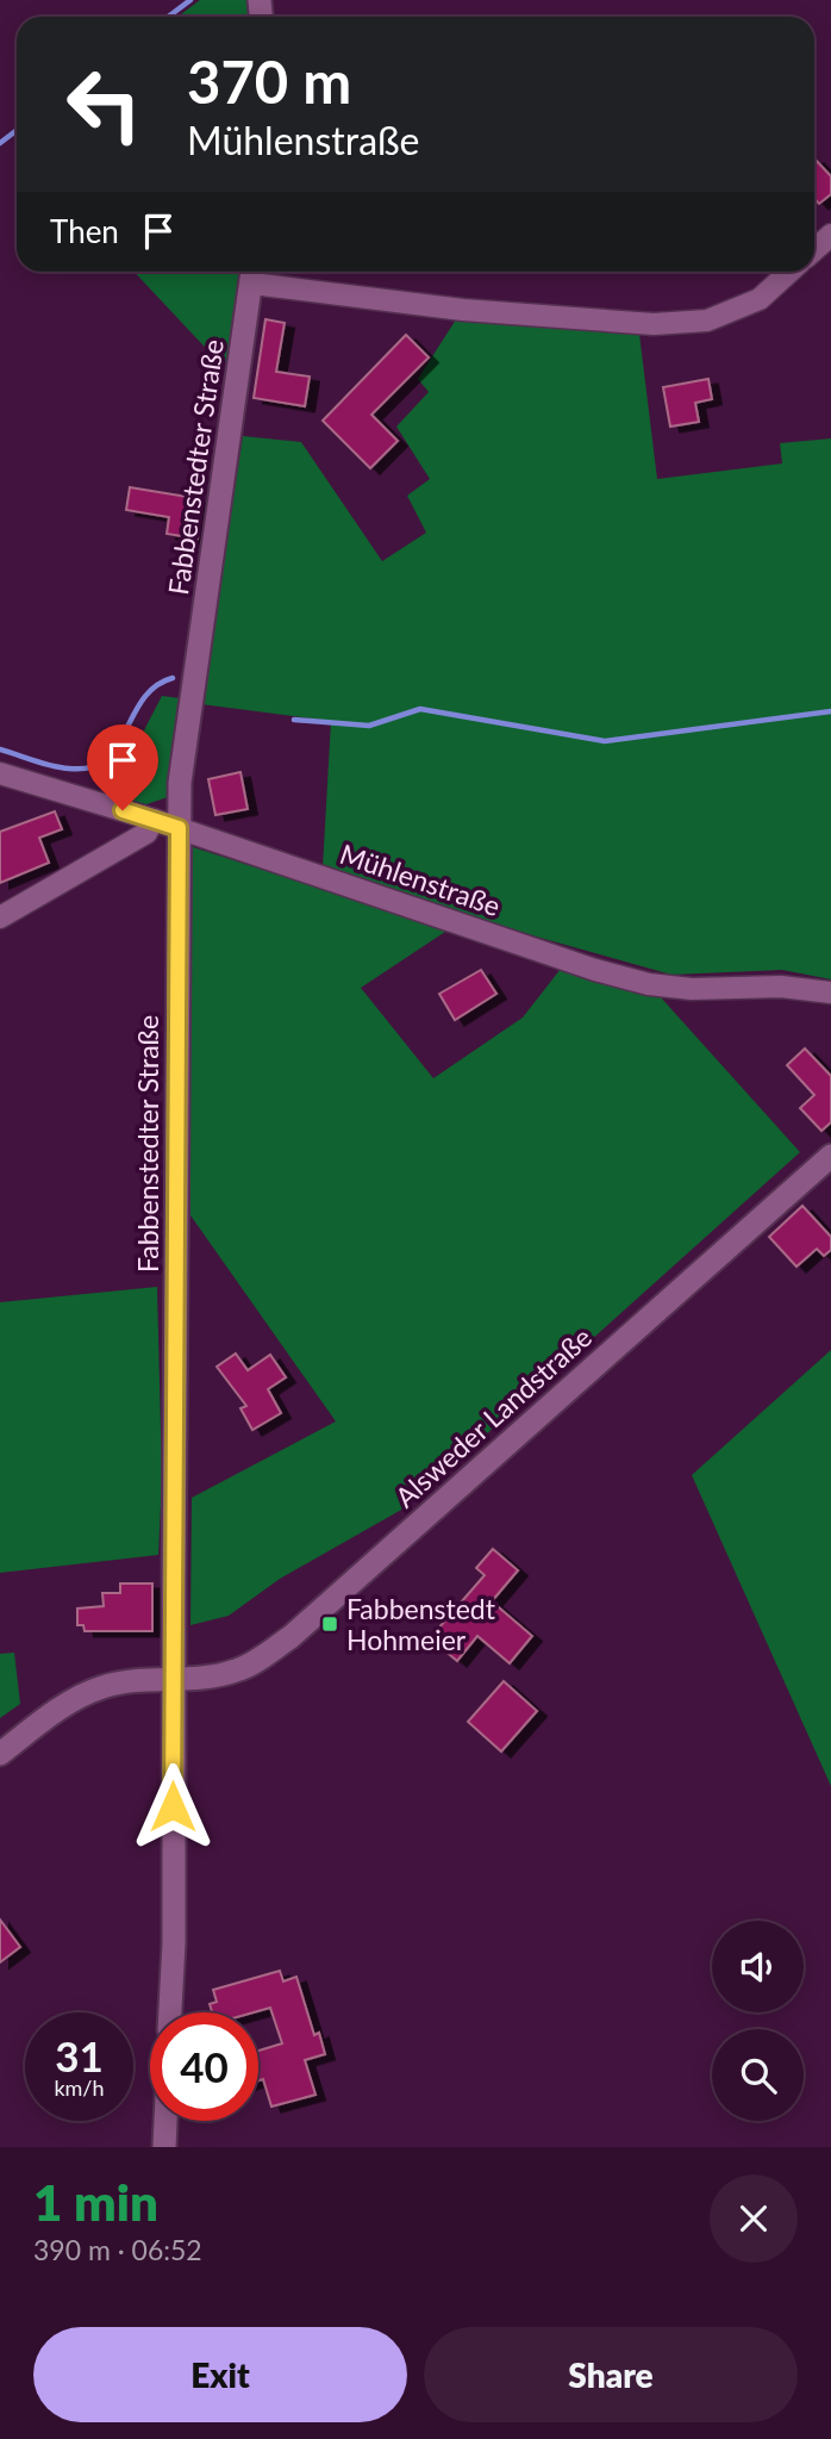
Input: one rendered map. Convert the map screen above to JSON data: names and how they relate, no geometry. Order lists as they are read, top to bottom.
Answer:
{
  "streets": {
    "street": ["Fabbenstedter Straße", "Mühlenstraße", "Alsweder Landstraße"]
  },
  "crossings": [
    ["Fabbenstedter Straße", "Mühlenstraße"],
    ["Fabbenstedter Straße", "Alsweder Landstraße"]
  ],
  "places": {
    "transit": ["Fabbenstedt Hohmeier"]
  },
  "page": {
    "turn": ["370 m", "Mühlenstraße"],
    "then": "Then",
    "speed": "31 km/h",
    "limit": "40",
    "heading": ["1 min", "390 m · 06:52"],
    "buttons": ["Exit", "Share"]
  }
}
